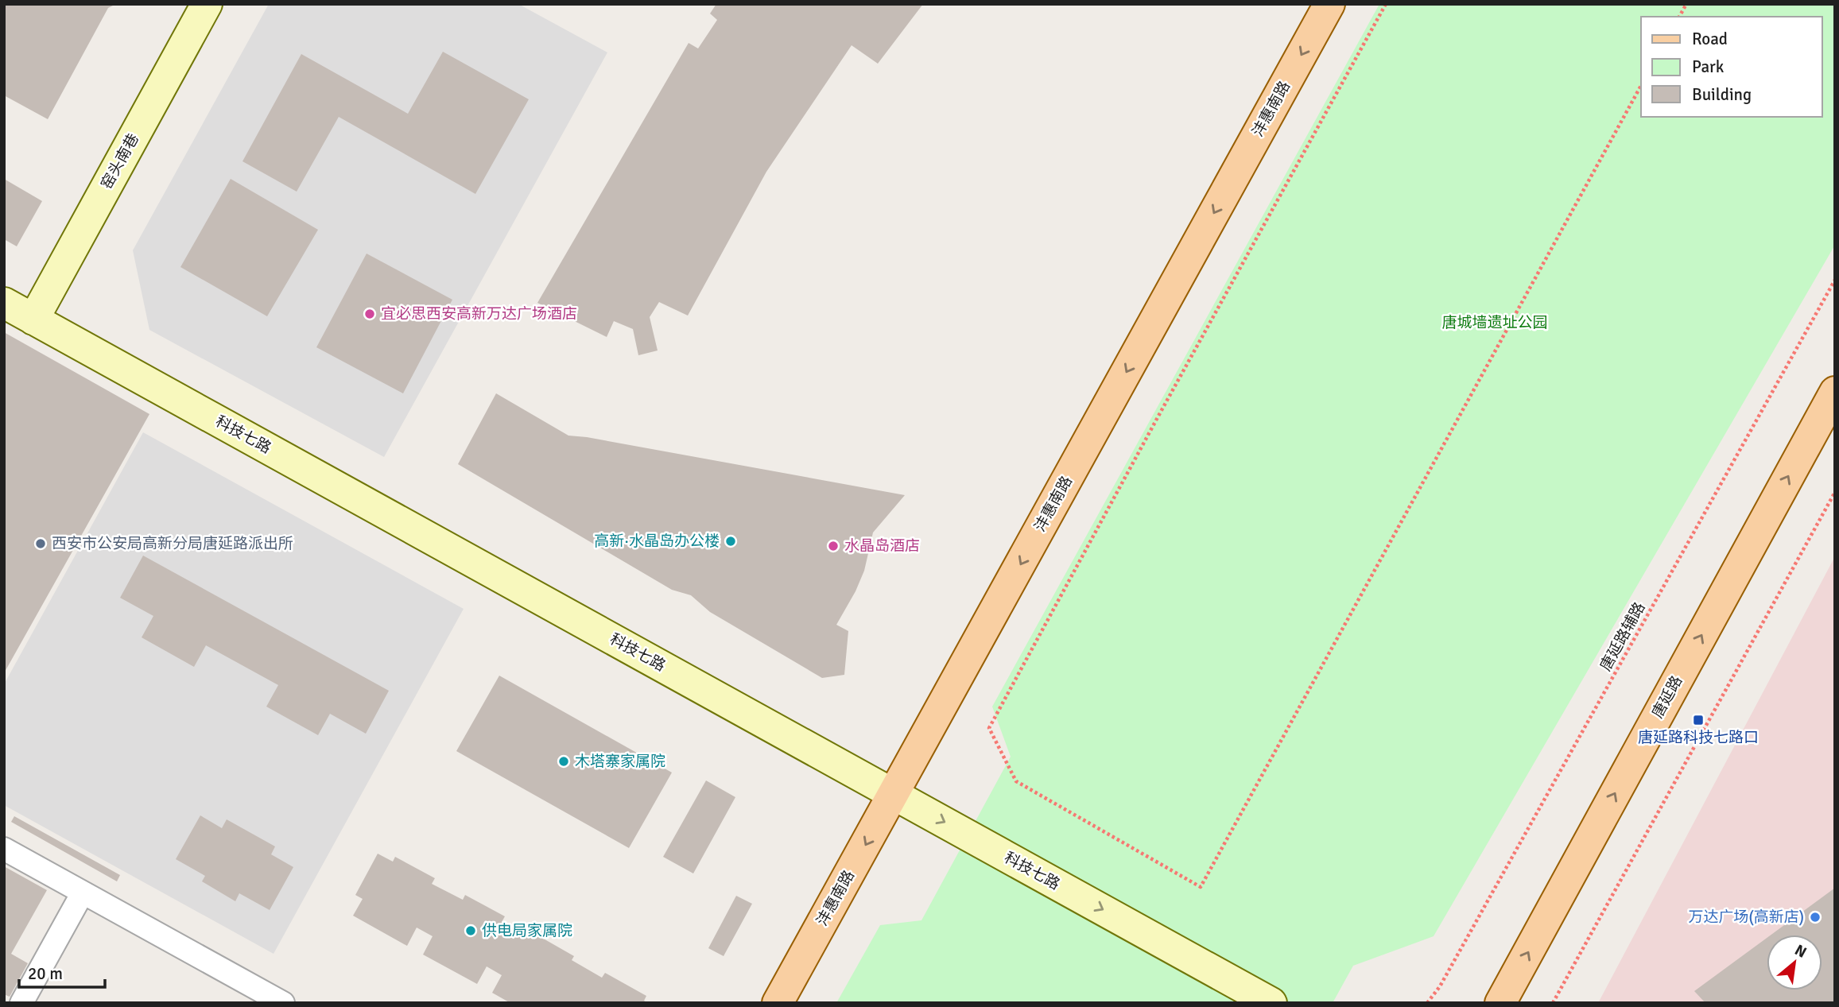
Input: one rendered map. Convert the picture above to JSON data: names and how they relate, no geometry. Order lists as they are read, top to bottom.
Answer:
{
  "streets": {
    "main road": ["沣惠南路", "唐延路"],
    "street": ["窑头南巷", "科技七路"],
    "path": ["唐延路辅路"]
  },
  "crossings": [
    ["沣惠南路", "科技七路"],
    ["窑头南巷", "科技七路"]
  ],
  "one_way": ["沣惠南路", "唐延路"],
  "parks": ["唐城墙遗址公园"],
  "places": {
    "other": [
      "宜必思西安高新万达广场酒店",
      "高新·水晶岛办公楼",
      "西安市公安局高新分局唐延路派出所",
      "水晶岛酒店",
      "木塔寨家属院",
      "万达广场(高新店)",
      "供电局家属院"
    ],
    "transit": ["唐延路科技七路口"]
  },
  "legend": ["Road", "Park", "Building"],
  "scale_bar": "20 m",
  "north": "top right"
}
